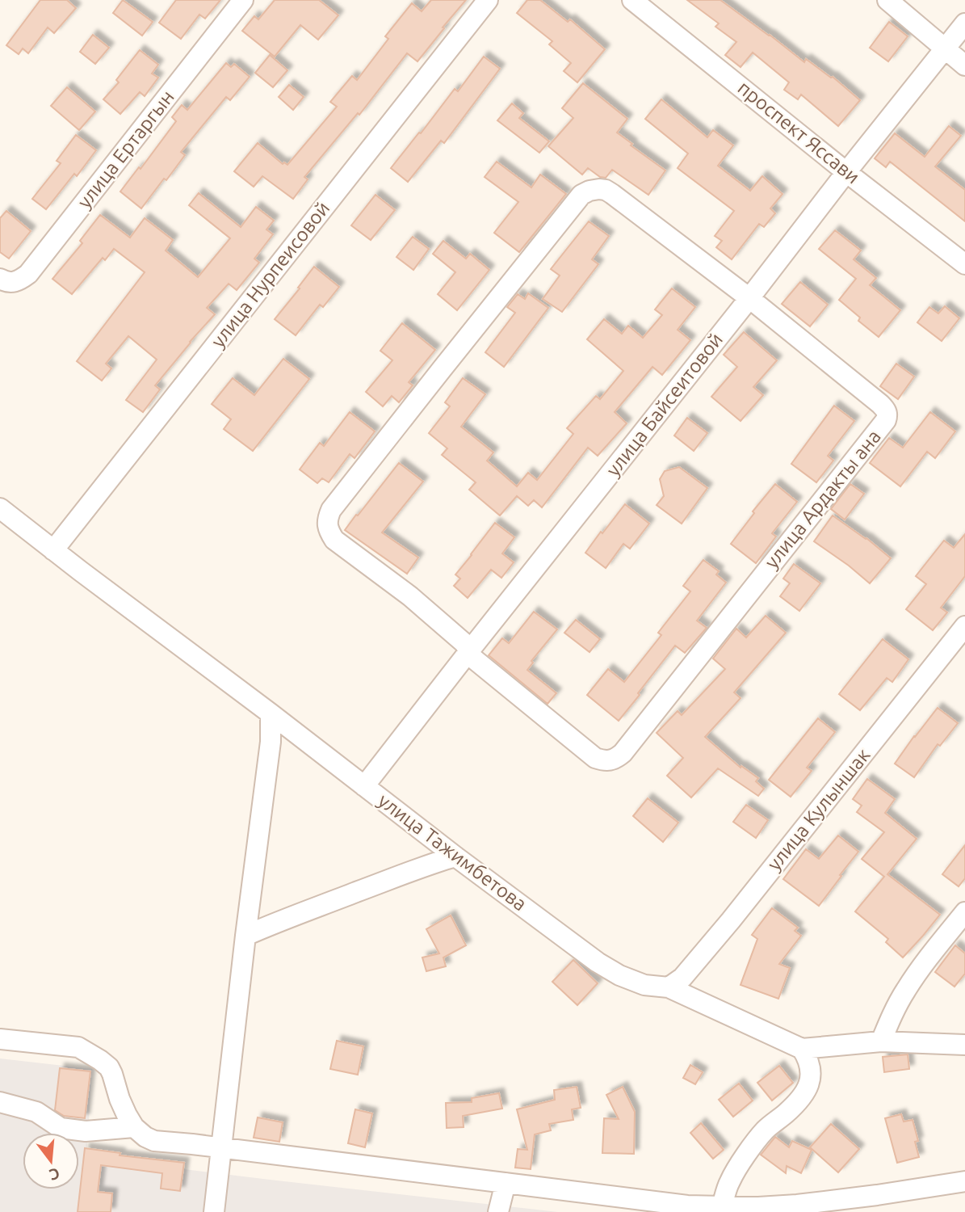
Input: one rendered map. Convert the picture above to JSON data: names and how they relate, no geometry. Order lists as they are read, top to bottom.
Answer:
{
  "streets": {
    "street": [
      "проспект Яссави",
      "улица Ертаргын",
      "улица Нурпеисовой",
      "улица Байсеитовой",
      "улица Ардакты ана",
      "улица Кулыншак",
      "улица Тажимбетова"
    ]
  },
  "crossings": [
    ["проспект Яссави", "улица Байсеитовой"],
    ["улица Нурпеисовой", "улица Тажимбетова"],
    ["улица Байсеитовой", "улица Ардакты ана"],
    ["улица Байсеитовой", "улица Тажимбетова"],
    ["улица Кулыншак", "улица Тажимбетова"]
  ],
  "north": "bottom"
}
